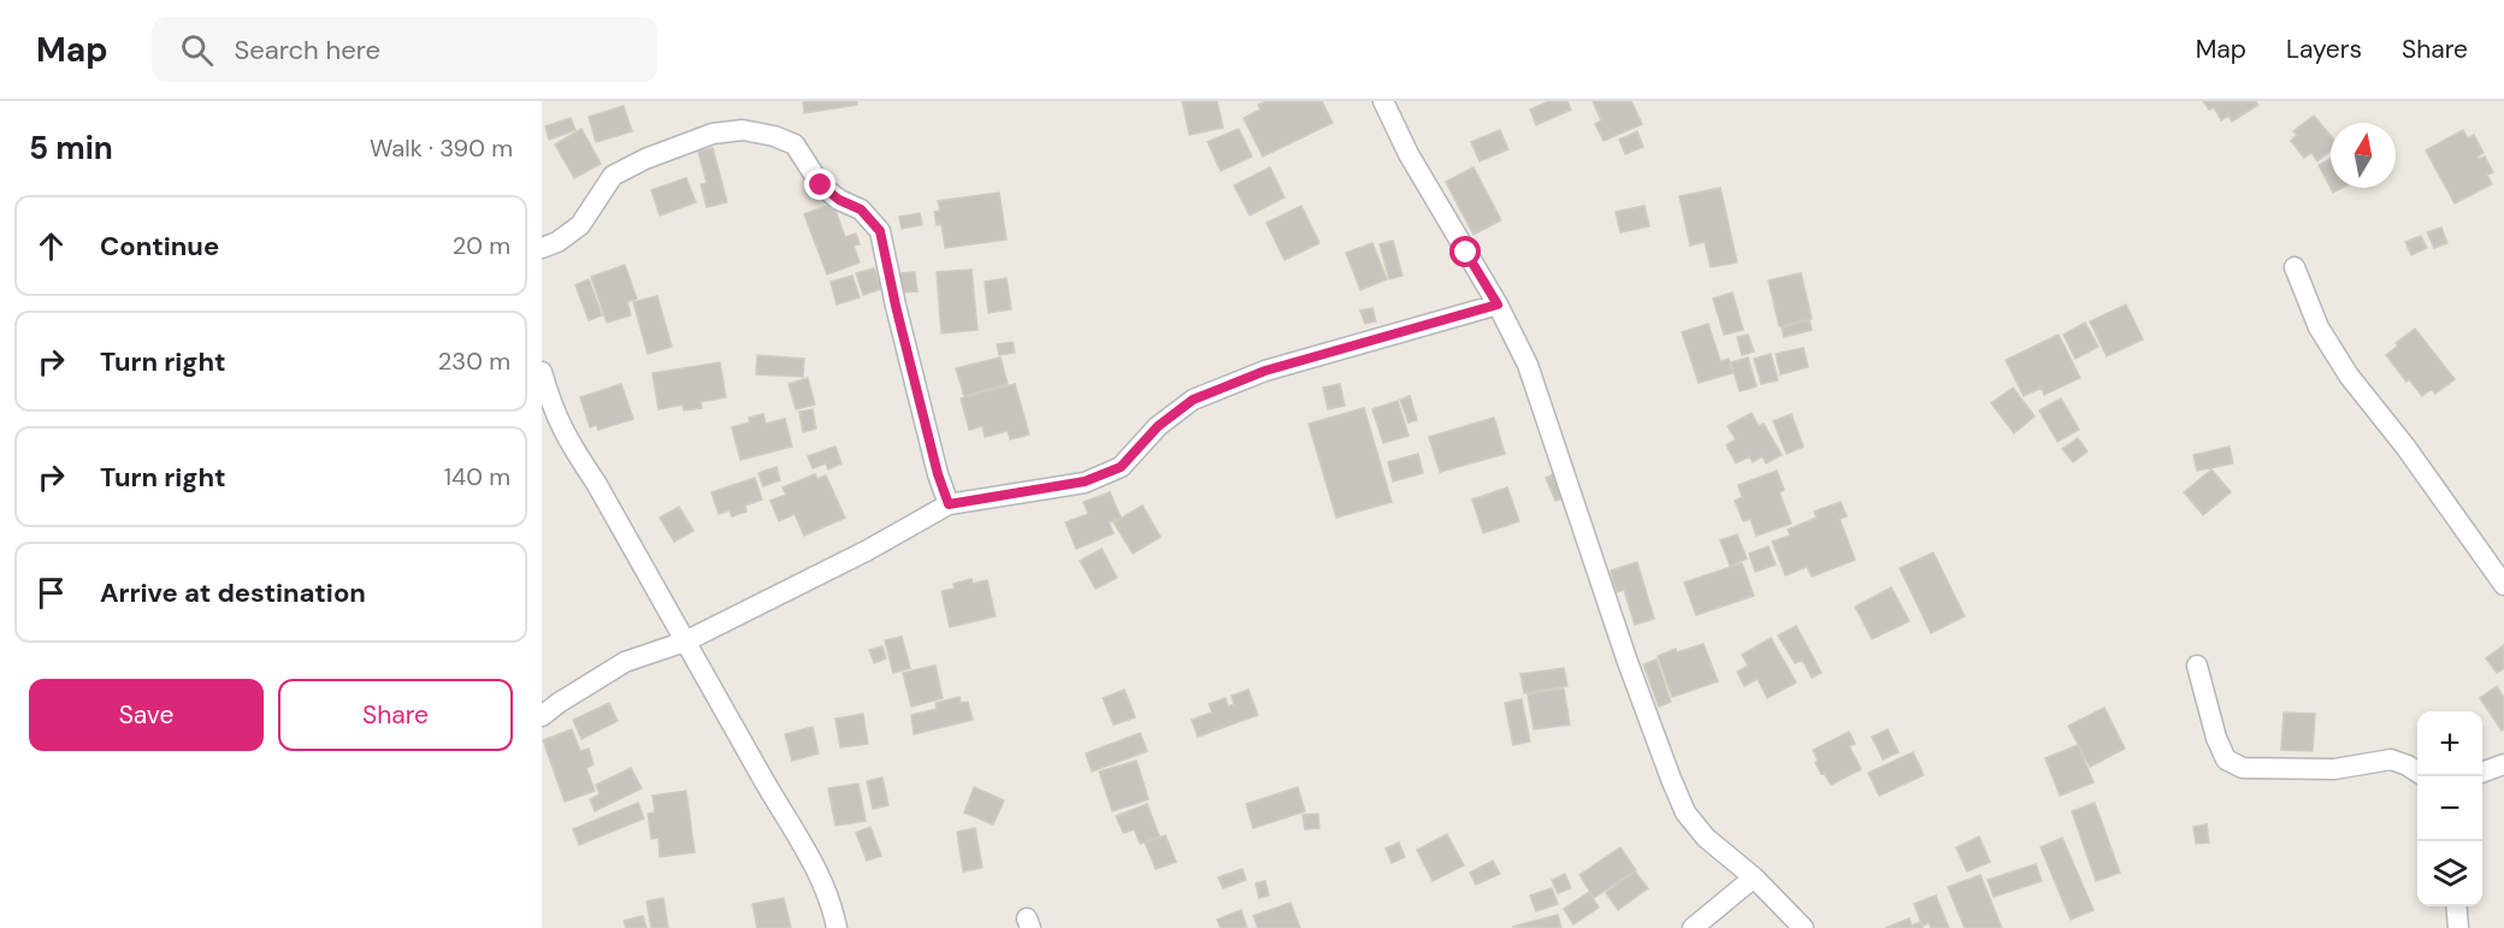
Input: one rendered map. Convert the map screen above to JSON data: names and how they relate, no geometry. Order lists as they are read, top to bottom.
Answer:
{
  "north": "top",
  "page": {
    "header": "Map",
    "search": "Search here",
    "nav": ["Map", "Layers", "Share"],
    "heading": ["5 min", "Walk · 390 m"],
    "list": [
      ["Continue", "20 m"],
      ["Turn right", "230 m"],
      ["Turn right", "140 m"],
      "Arrive at destination"
    ],
    "buttons": ["Save", "Share"],
    "map_buttons": ["+", "−"]
  }
}
